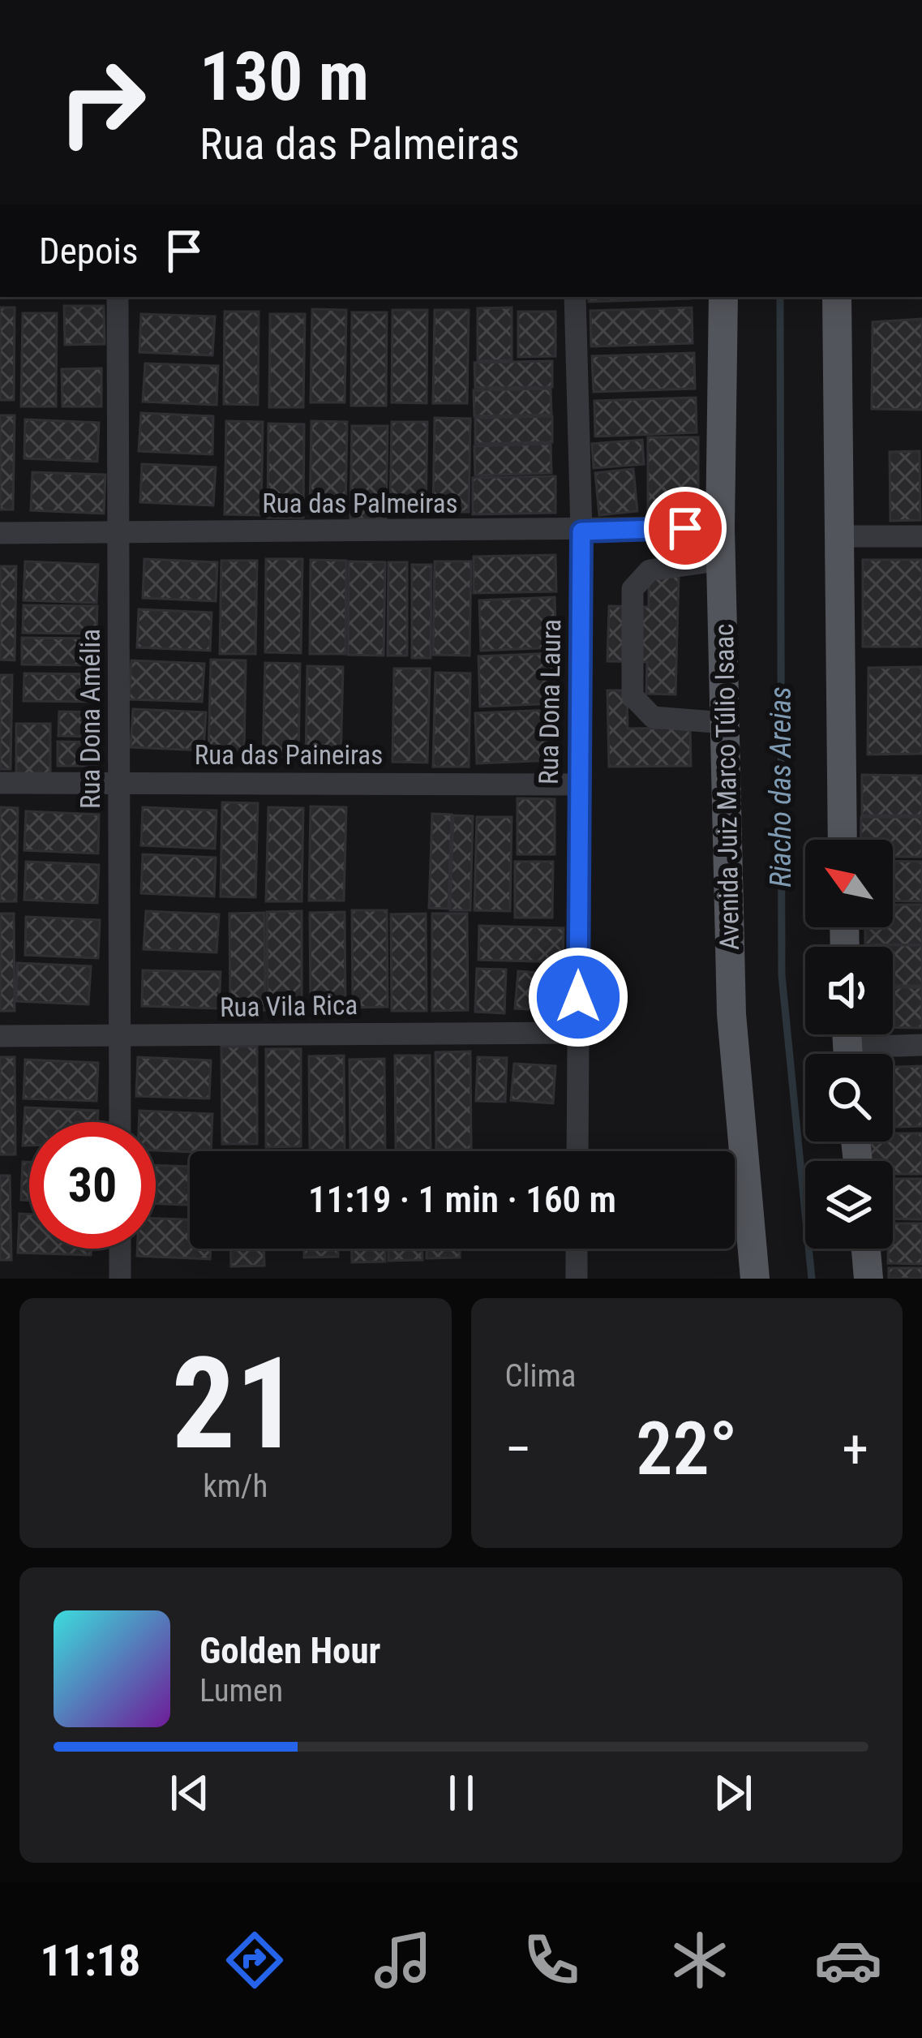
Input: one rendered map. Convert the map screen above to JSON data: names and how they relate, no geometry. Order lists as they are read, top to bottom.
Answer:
{
  "streets": {
    "main road": ["Avenida Juiz Marco Túlio Isaac"],
    "street": [
      "Rua das Palmeiras",
      "Rua Dona Laura",
      "Rua Dona Amélia",
      "Rua das Paineiras",
      "Rua Vila Rica"
    ]
  },
  "crossings": [
    ["Rua das Palmeiras", "Rua Dona Laura"],
    ["Rua das Palmeiras", "Rua Dona Amélia"],
    ["Rua das Palmeiras", "Avenida Juiz Marco Túlio Isaac"],
    ["Rua Dona Laura", "Rua das Paineiras"],
    ["Rua Dona Laura", "Rua Vila Rica"],
    ["Rua Dona Amélia", "Rua das Paineiras"],
    ["Rua Dona Amélia", "Rua Vila Rica"]
  ],
  "water": ["Riacho das Areias"],
  "north": "top left",
  "page": {
    "turn": ["130 m", "Rua das Palmeiras"],
    "then": "Depois",
    "limit": "30",
    "trip": "11:19 · 1 min · 160 m",
    "tile": [
      ["21", "km/h"],
      "Clima"
    ],
    "heat": ["−", "22°", "+"],
    "song": ["Golden Hour", "Lumen"],
    "tabs": "11:18"
  }
}
